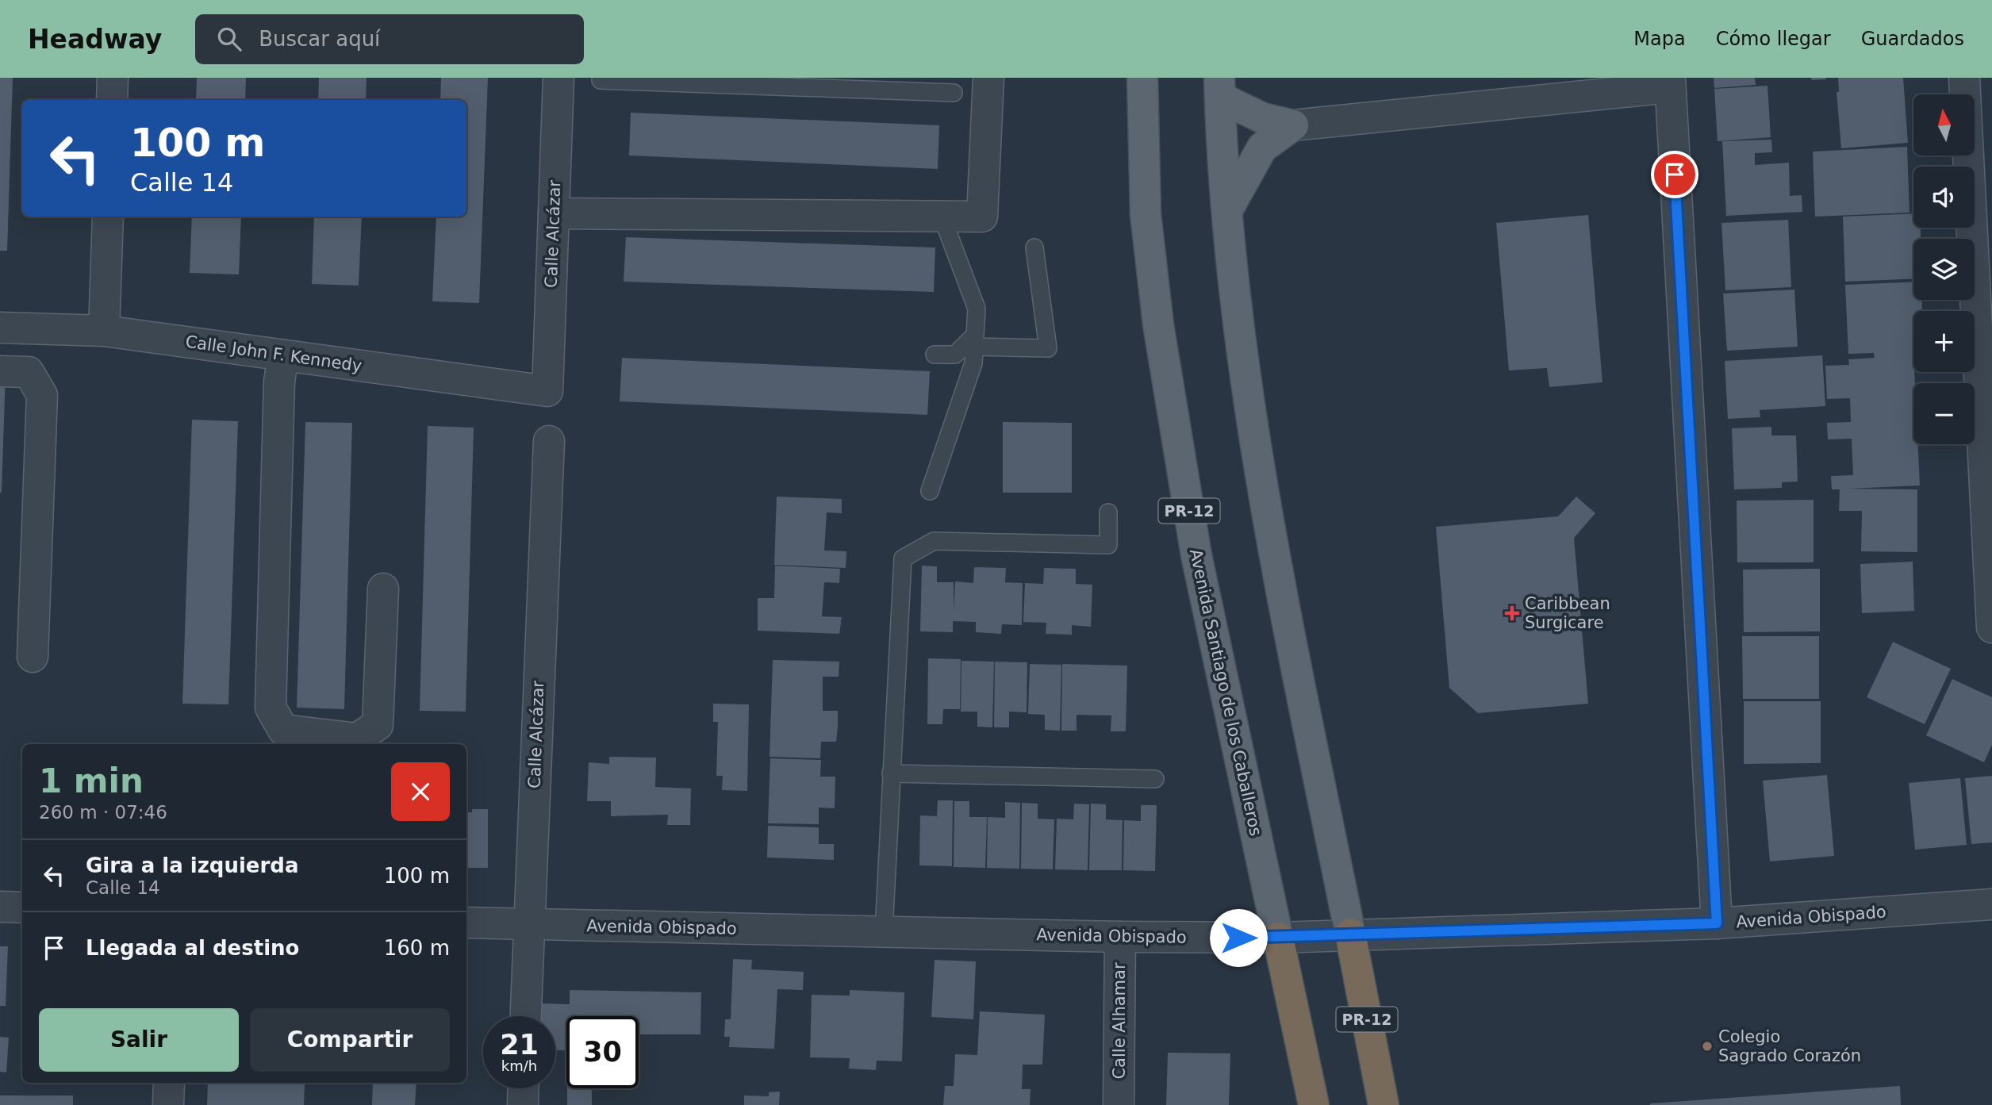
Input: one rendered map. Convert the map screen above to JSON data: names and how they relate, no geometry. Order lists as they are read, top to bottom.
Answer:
{
  "streets": {
    "highway": ["PR-12", "Avenida Santiago de los Caballeros"],
    "street": [
      "Calle Alcázar",
      "Calle John F. Kennedy",
      "Avenida Obispado",
      "Calle Alhamar"
    ]
  },
  "crossings": [
    ["Calle Alcázar", "Calle John F. Kennedy"],
    ["Calle Alcázar", "Avenida Obispado"],
    ["PR-12", "Avenida Obispado"],
    ["Avenida Santiago de los Caballeros", "Avenida Obispado"],
    ["Avenida Obispado", "Calle Alhamar"]
  ],
  "places": {
    "health": ["Caribbean Surgicare"],
    "other": ["Colegio Sagrado Corazón"]
  },
  "north": "top",
  "page": {
    "header": "Headway",
    "search": "Buscar aquí",
    "nav": ["Mapa", "Cómo llegar", "Guardados"],
    "map_buttons": ["+", "−"],
    "turn": ["100 m", "Calle 14"],
    "heading": ["1 min", "260 m · 07:46"],
    "list": [
      {
        "name": "Gira a la izquierda",
        "note": "Calle 14",
        "value": "100 m"
      },
      {
        "name": "Llegada al destino",
        "value": "160 m"
      }
    ],
    "buttons": ["Salir", "Compartir"],
    "speed": "21 km/h",
    "limit": "30"
  }
}
